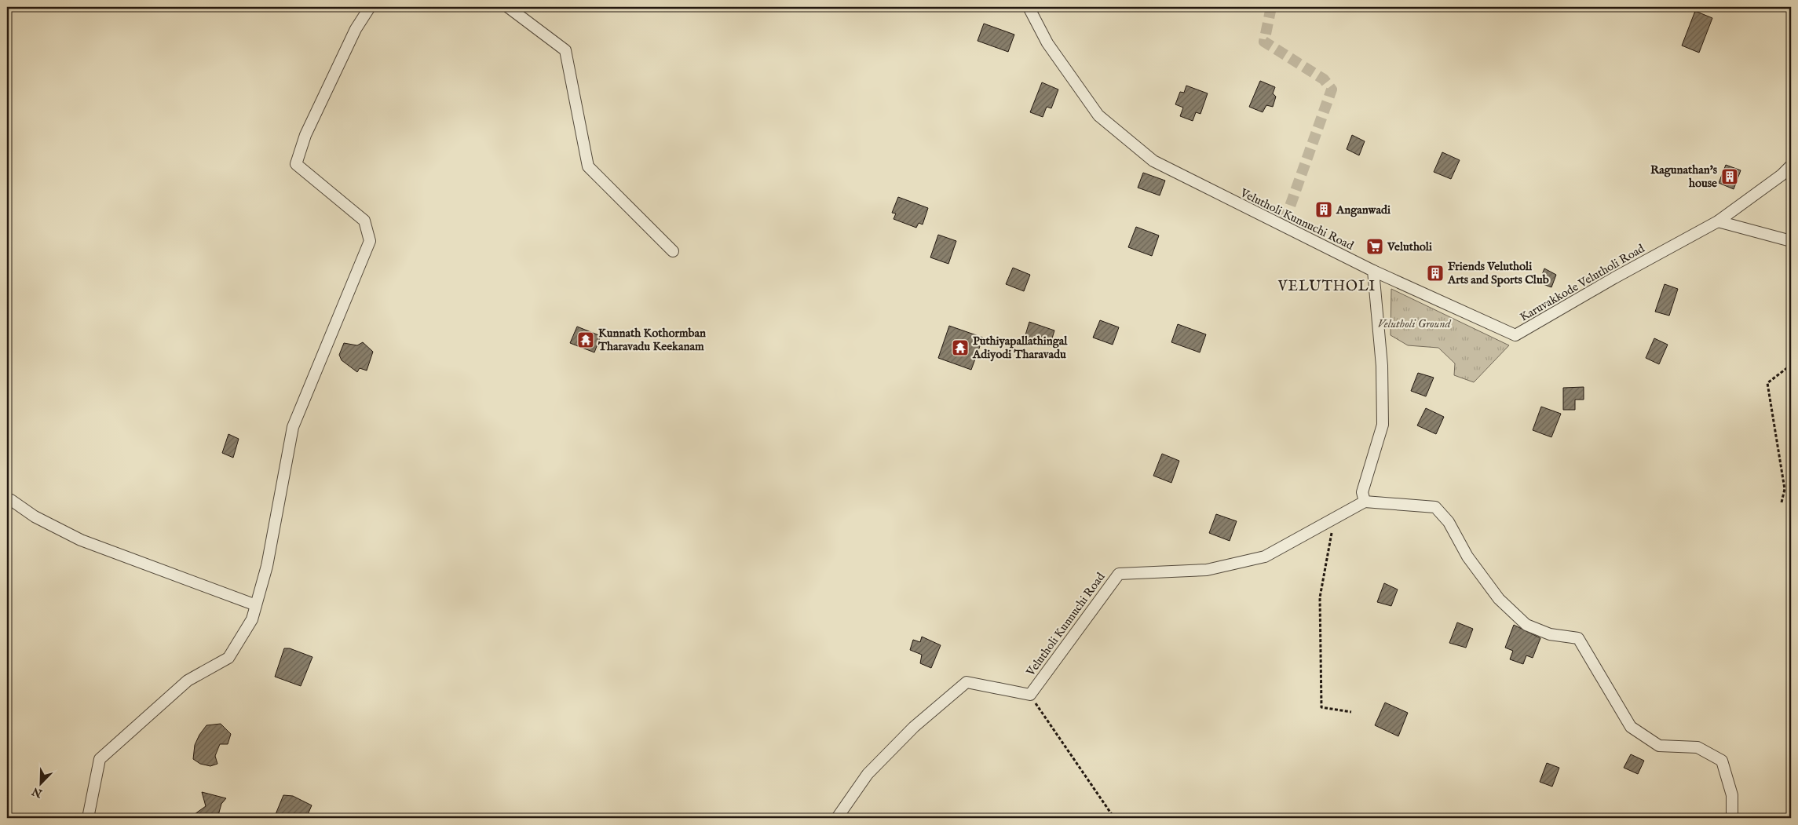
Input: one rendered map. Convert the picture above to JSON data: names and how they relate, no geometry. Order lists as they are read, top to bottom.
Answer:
{
  "streets": {
    "street": ["Velutholi Kunnuchi Road", "Karuvakkode Velutholi Road"]
  },
  "crossings": [
    ["Velutholi Kunnuchi Road", "Karuvakkode Velutholi Road"]
  ],
  "districts": ["VELUTHOLI"],
  "parks": ["Velutholi Ground"],
  "places": {
    "building": ["Ragunathan's house", "Anganwadi", "Friends Velutholi Arts and Sports Club"],
    "supermarket": ["Velutholi"],
    "temple": ["Kunnath Kothormban Tharavadu Keekanam", "Puthiyapallathingal Adiyodi Tharavadu"]
  },
  "north": "bottom left"
}
